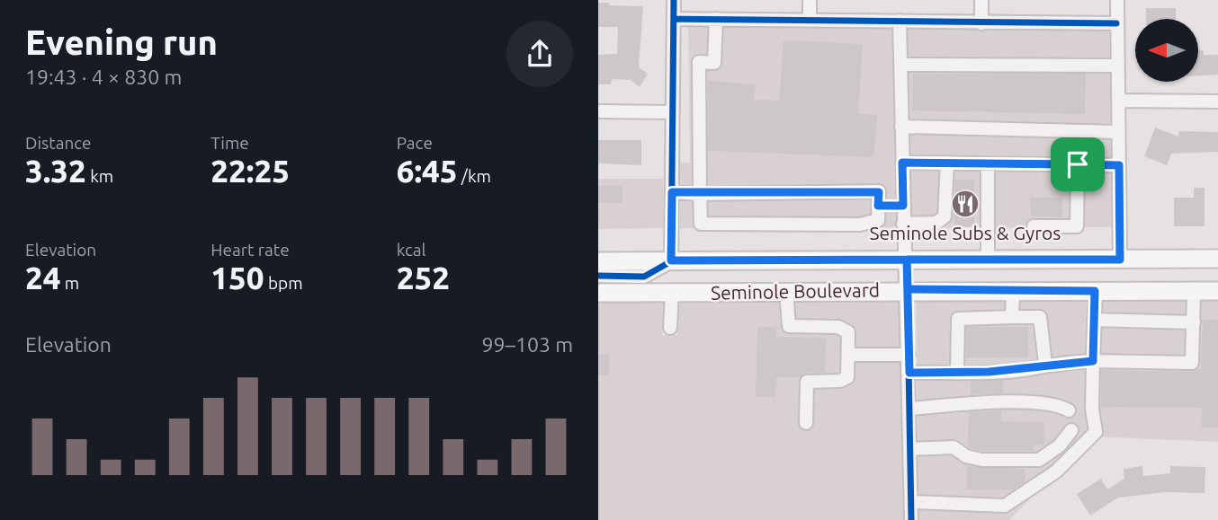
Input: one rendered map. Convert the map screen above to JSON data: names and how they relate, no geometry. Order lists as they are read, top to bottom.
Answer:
{
  "streets": {
    "main road": ["Seminole Boulevard"]
  },
  "places": {
    "restaurant": ["Seminole Subs & Gyros"]
  },
  "north": "left",
  "page": {
    "heading": ["Evening run", "19:43 · 4 × 830 m"],
    "stats": [
      ["Distance", "3.32 km"],
      ["Time", "22:25"],
      ["Pace", "6:45 /km"],
      ["Elevation", "24 m"],
      ["Heart rate", "150 bpm"],
      ["kcal", "252"]
    ],
    "chart": ["Elevation", "99–103 m"]
  }
}
